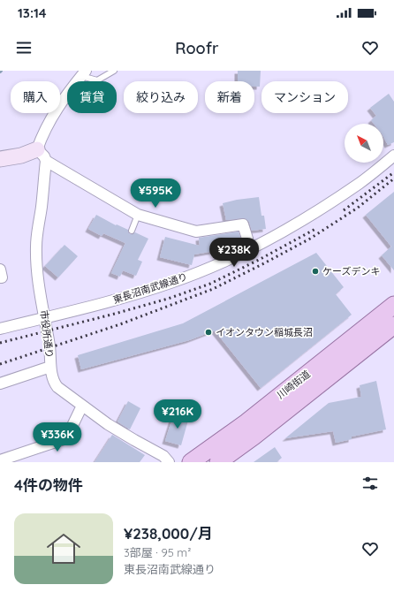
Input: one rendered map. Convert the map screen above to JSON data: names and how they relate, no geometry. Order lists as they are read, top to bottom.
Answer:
{
  "streets": {
    "main road": ["川崎街道"],
    "street": ["東長沼南武線通り", "市役所通り"]
  },
  "crossings": [
    ["東長沼南武線通り", "市役所通り"]
  ],
  "places": ["ケーズデンキ", "イオンタウン稲城長沼"],
  "north": "top left",
  "page": {
    "status": "13:14",
    "header": "Roofr",
    "chip": [
      "購入",
      "賃貸",
      "絞り込み",
      "新着",
      "マンション"
    ],
    "price": [
      "¥595K",
      "¥238K",
      "¥216K",
      "¥336K"
    ],
    "heading": "4件の物件",
    "list": [
      {
        "name": "¥238,000/月",
        "note": "3部屋 · 95 m² · 東長沼南武線通り"
      }
    ]
  }
}
